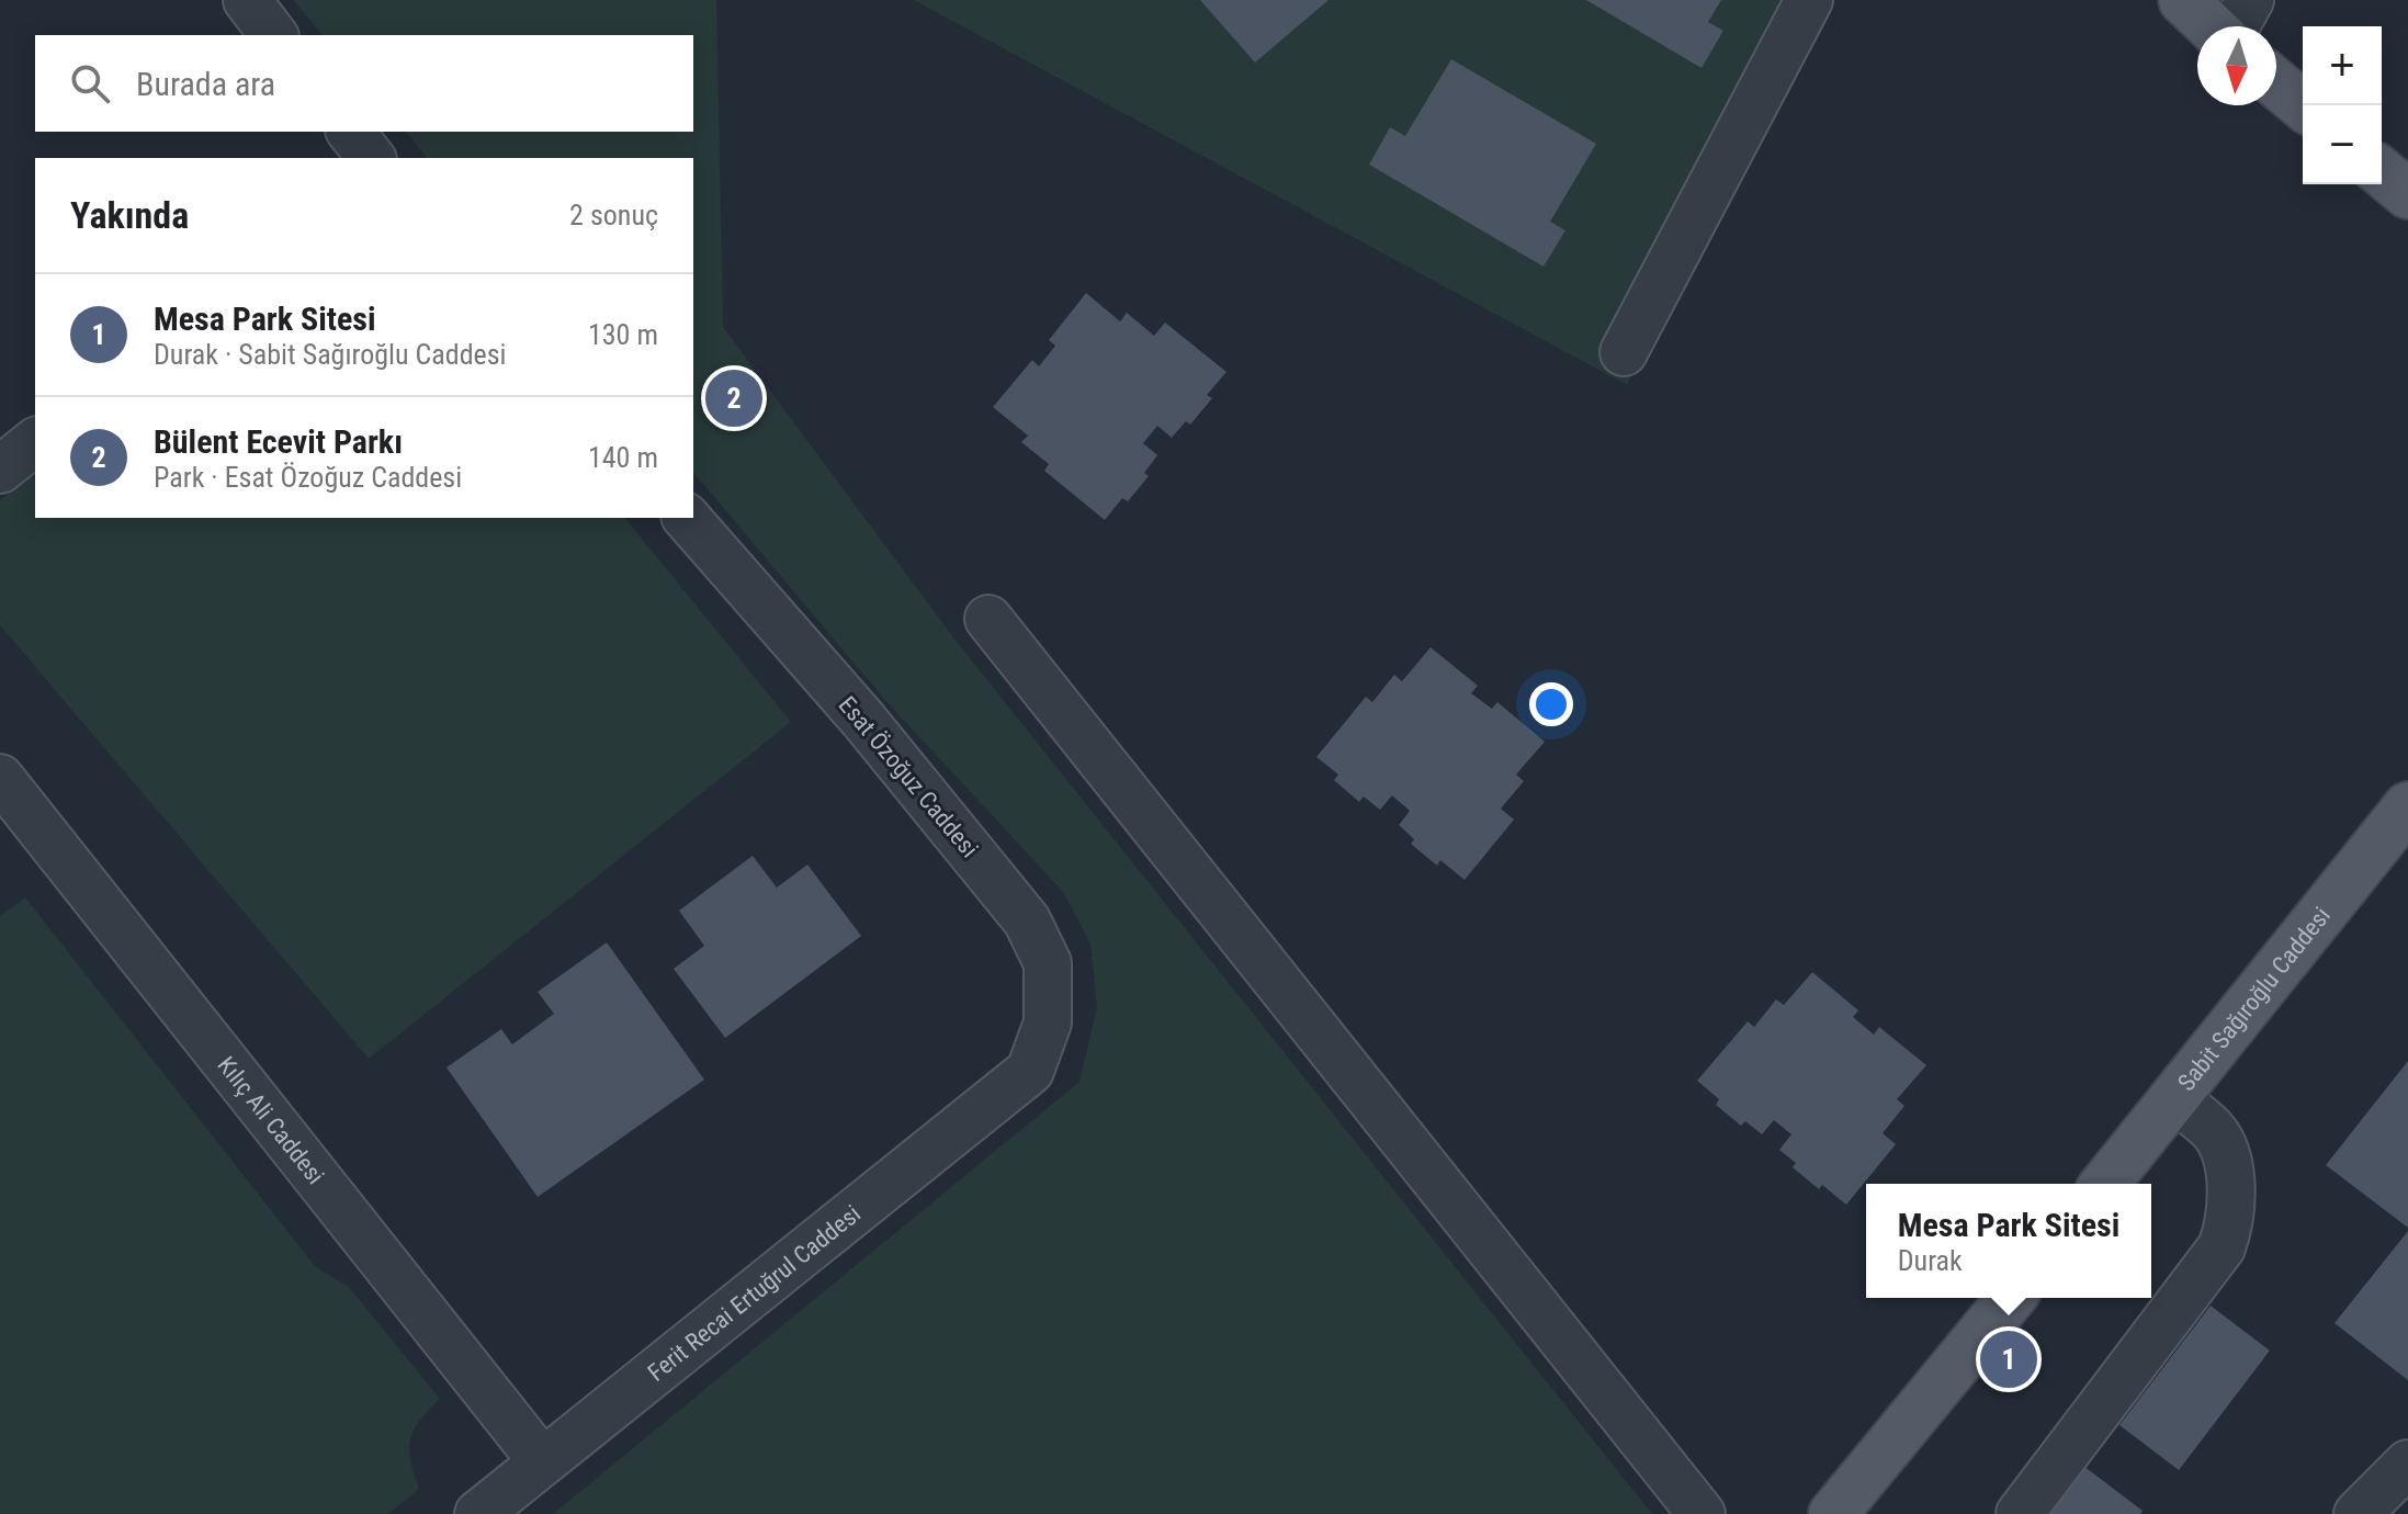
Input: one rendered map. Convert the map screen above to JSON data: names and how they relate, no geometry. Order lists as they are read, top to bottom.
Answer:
{
  "streets": {
    "main road": ["Sabit Sağıroğlu Caddesi"],
    "street": ["Esat Özoğuz Caddesi", "Kılıç Ali Caddesi", "Ferit Recai Ertuğrul Caddesi"]
  },
  "crossings": [
    ["Esat Özoğuz Caddesi", "Ferit Recai Ertuğrul Caddesi"],
    ["Kılıç Ali Caddesi", "Ferit Recai Ertuğrul Caddesi"]
  ],
  "north": "bottom",
  "page": {
    "map_buttons": ["+", "−"],
    "search": "Burada ara",
    "heading": ["Yakında", "2 sonuç"],
    "list": [
      {
        "mark": "1",
        "name": "Mesa Park Sitesi",
        "note": "Durak · Sabit Sağıroğlu Caddesi",
        "value": "130 m"
      },
      {
        "mark": "2",
        "name": "Bülent Ecevit Parkı",
        "note": "Park · Esat Özoğuz Caddesi",
        "value": "140 m"
      }
    ],
    "pins": ["2", "1"],
    "popup": ["Mesa Park Sitesi", "Durak"]
  }
}
